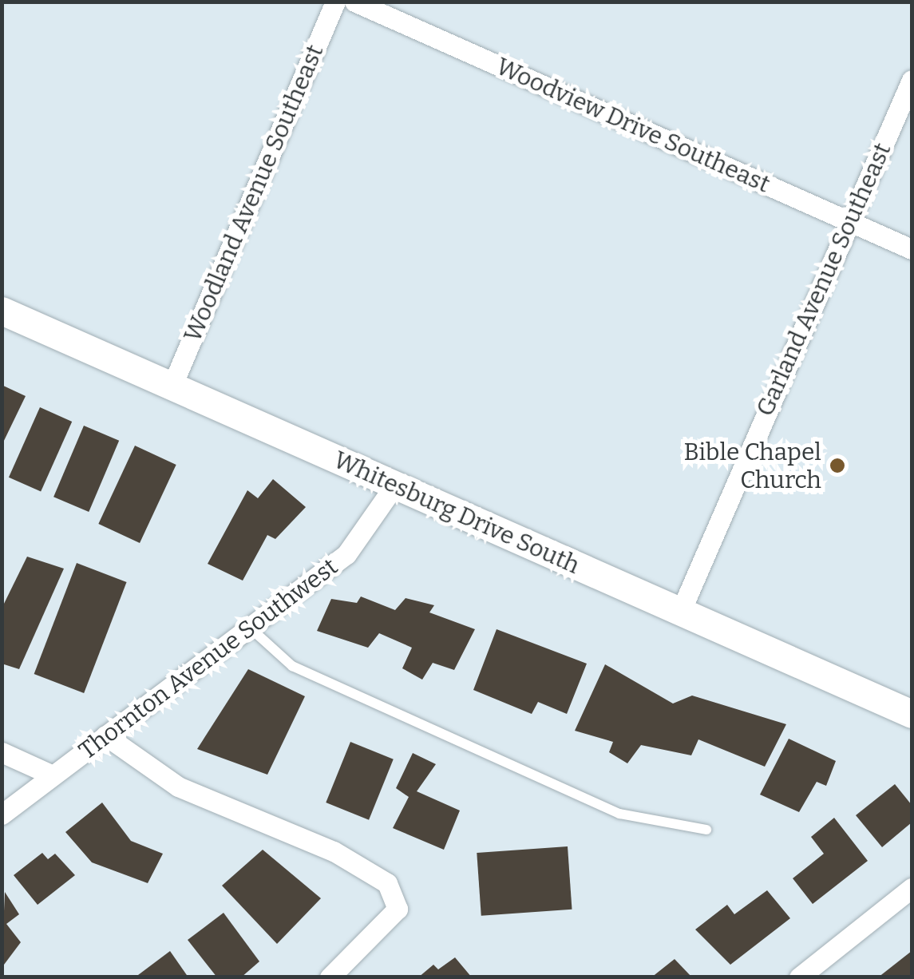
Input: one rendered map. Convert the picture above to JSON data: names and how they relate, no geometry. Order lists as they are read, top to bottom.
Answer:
{
  "streets": {
    "main road": ["Whitesburg Drive South"],
    "street": [
      "Woodview Drive Southeast",
      "Woodland Avenue Southeast",
      "Garland Avenue Southeast",
      "Thornton Avenue Southwest"
    ]
  },
  "crossings": [
    ["Woodview Drive Southeast", "Garland Avenue Southeast"],
    ["Woodland Avenue Southeast", "Whitesburg Drive South"],
    ["Garland Avenue Southeast", "Whitesburg Drive South"],
    ["Whitesburg Drive South", "Thornton Avenue Southwest"]
  ],
  "places": ["Bible Chapel Church"]
}
